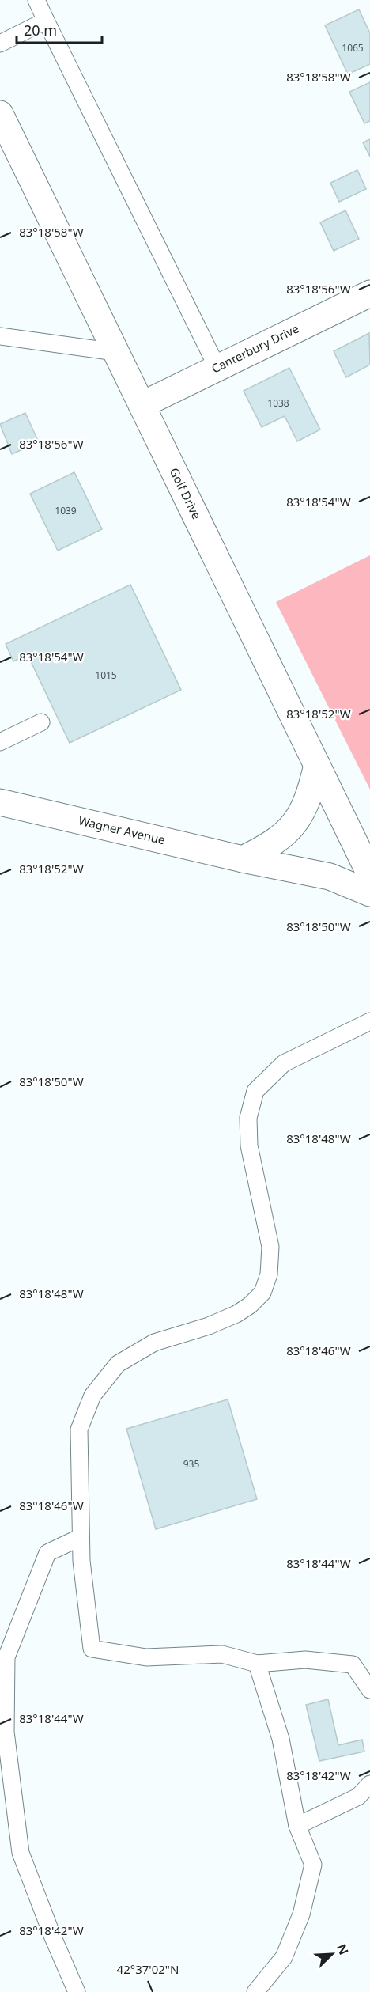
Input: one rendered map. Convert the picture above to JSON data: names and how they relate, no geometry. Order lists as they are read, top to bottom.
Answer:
{
  "streets": {
    "street": ["Canterbury Drive", "Golf Drive", "Wagner Avenue"]
  },
  "crossings": [
    ["Canterbury Drive", "Golf Drive"]
  ],
  "house_numbers": [
    "1065",
    "1038",
    "1039",
    "1015",
    "935"
  ],
  "scale_bar": "20 m",
  "north": "top right",
  "coordinates": [
    "83°18'58\"W",
    "83°18'56\"W",
    "83°18'54\"W",
    "83°18'52\"W",
    "83°18'50\"W",
    "83°18'48\"W",
    "83°18'46\"W",
    "83°18'44\"W",
    "83°18'42\"W",
    "42°37'02\"N"
  ]
}
